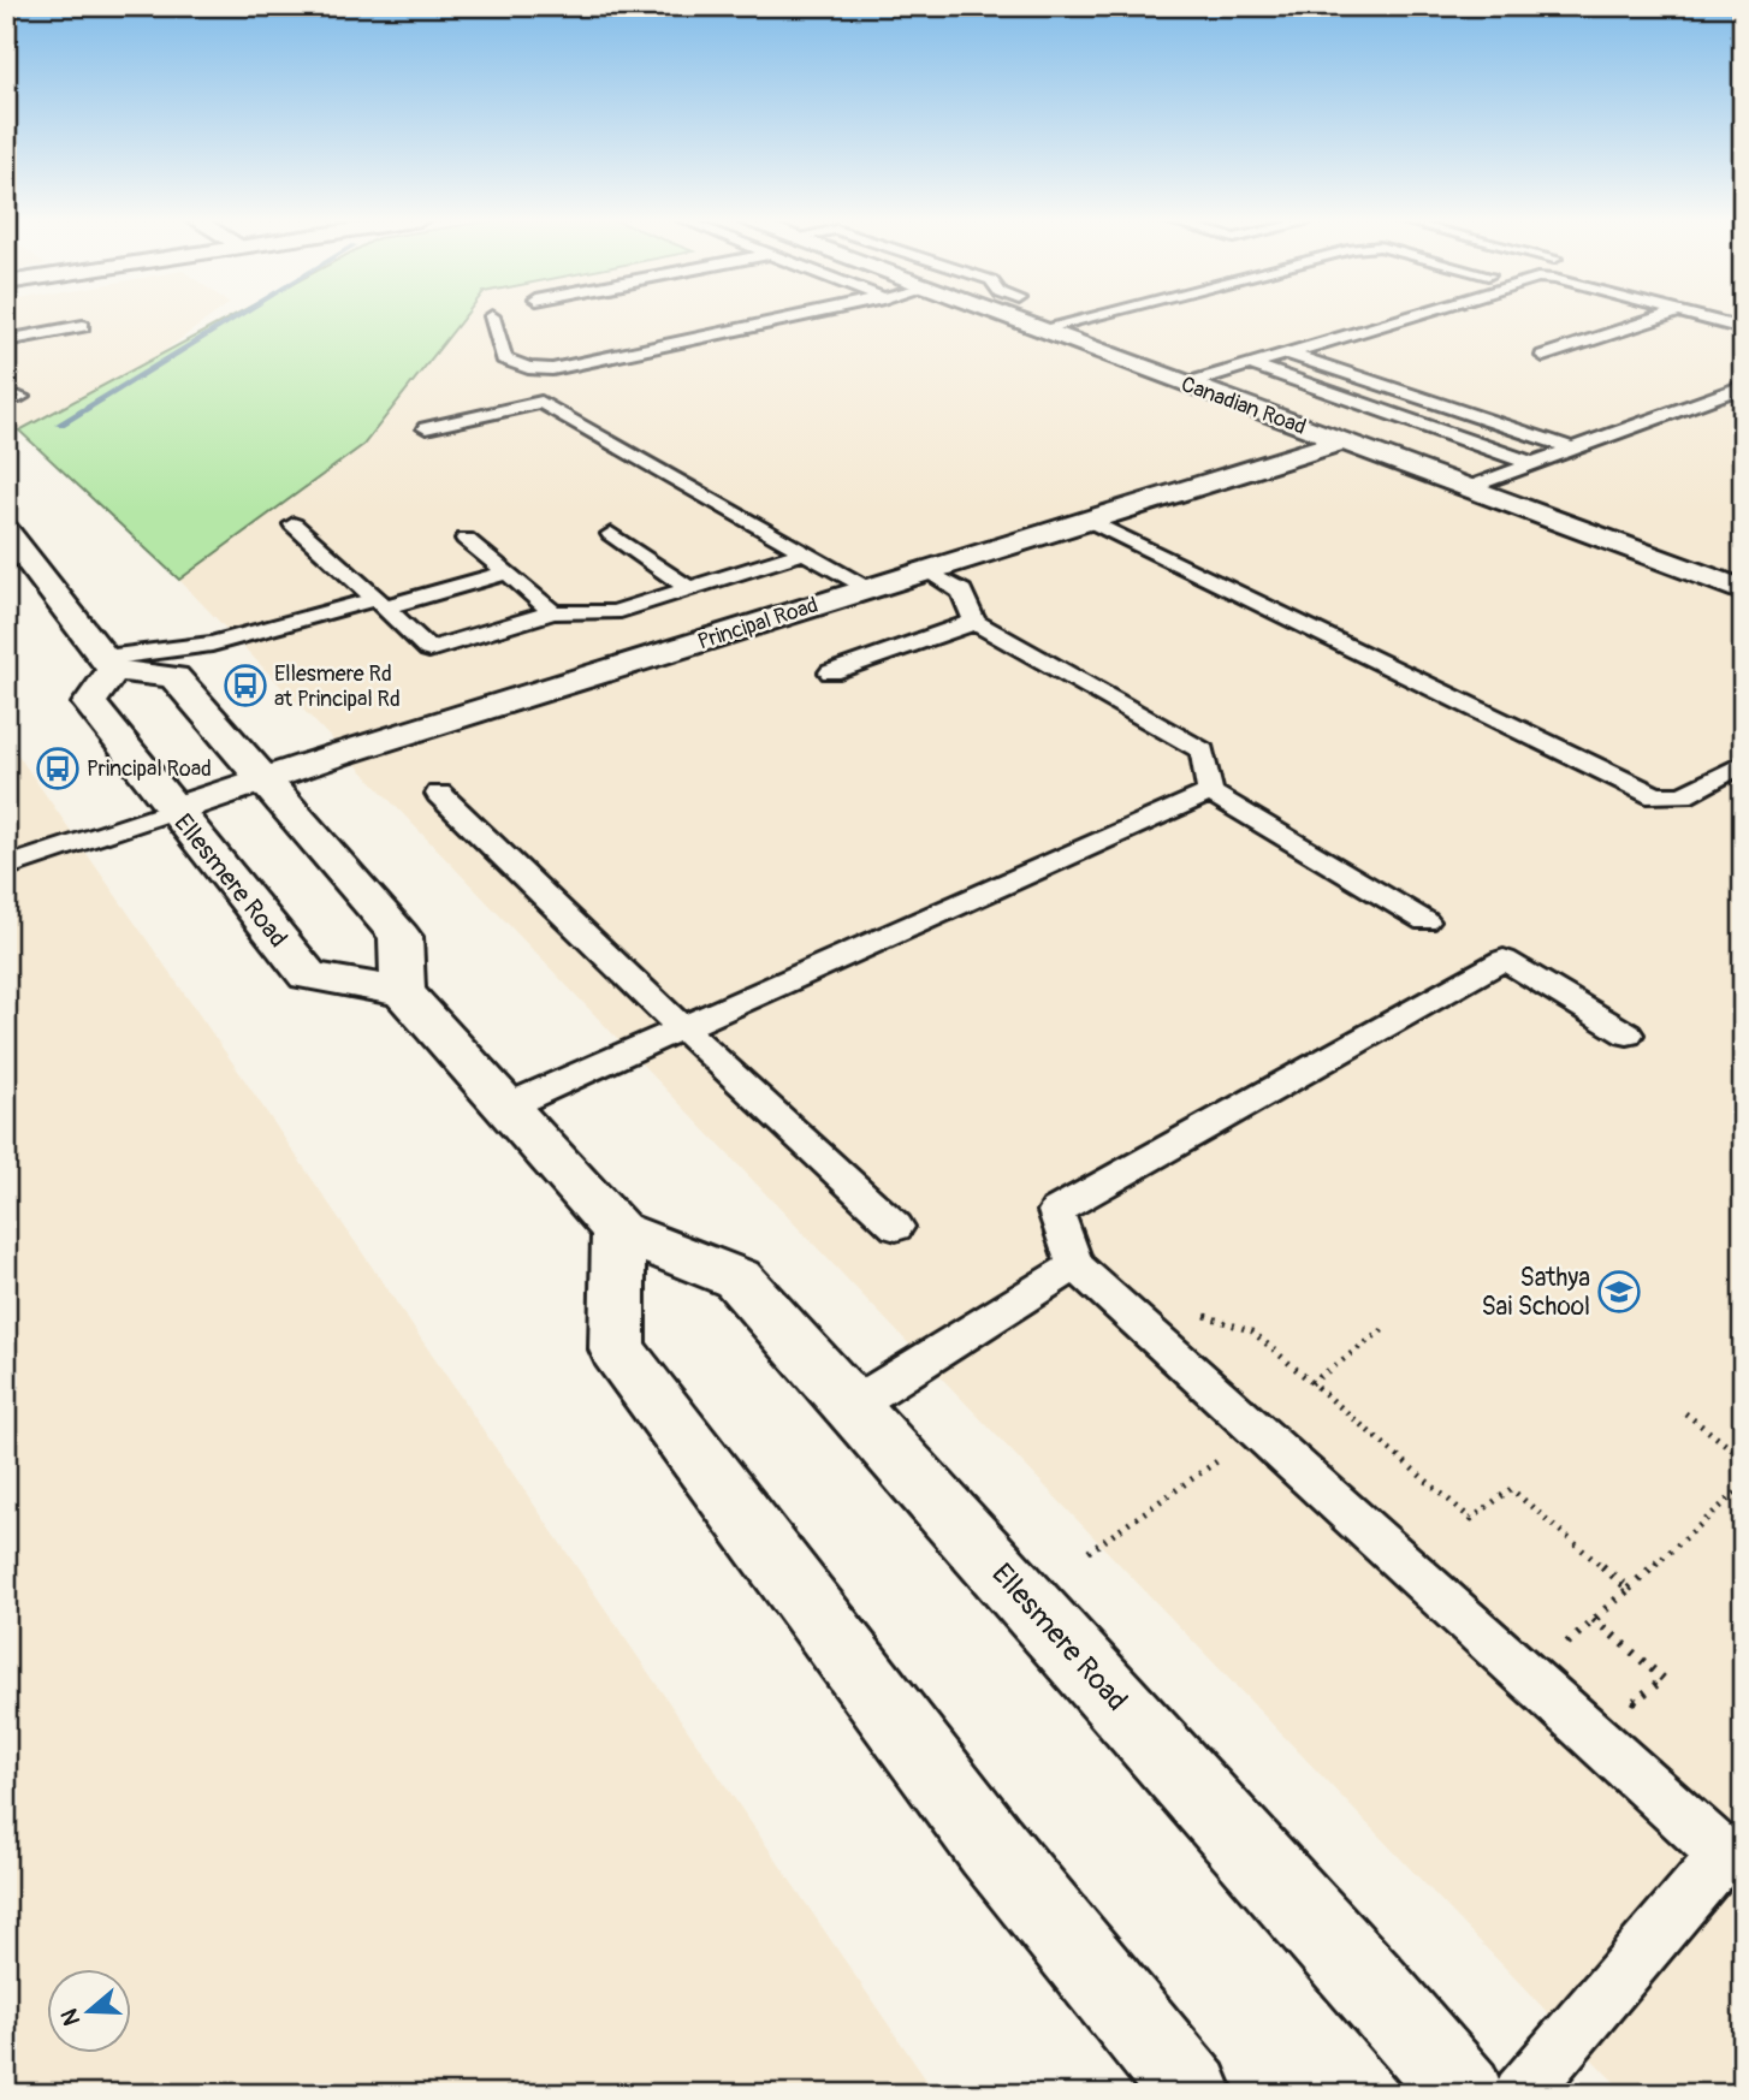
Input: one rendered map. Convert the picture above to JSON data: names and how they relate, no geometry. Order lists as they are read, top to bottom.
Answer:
{
  "streets": {
    "main road": ["Canadian Road", "Principal Road", "Ellesmere Road"]
  },
  "crossings": [
    ["Canadian Road", "Principal Road"],
    ["Principal Road", "Ellesmere Road"]
  ],
  "places": {
    "bus stop": ["Ellesmere Rd at Principal Rd", "Principal Road"],
    "school or university": ["Sathya Sai School"]
  },
  "north": "left"
}
